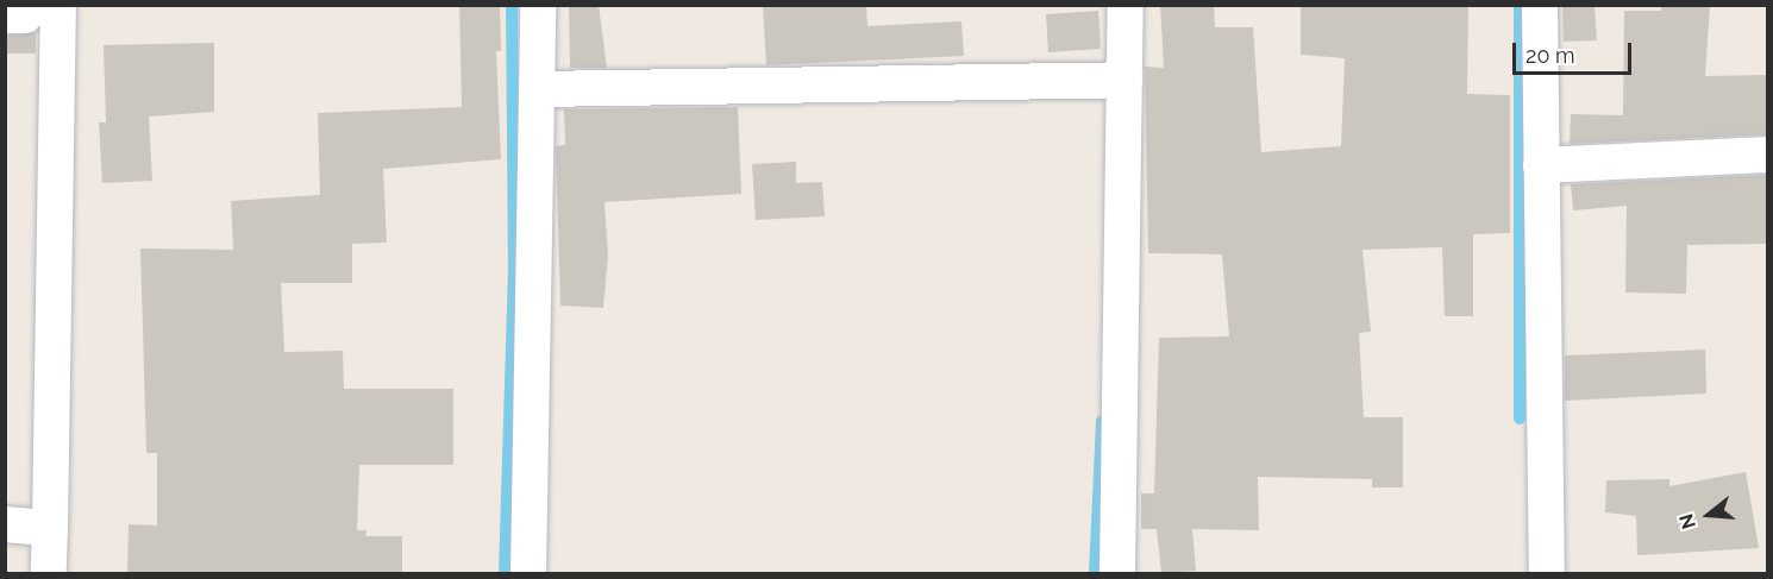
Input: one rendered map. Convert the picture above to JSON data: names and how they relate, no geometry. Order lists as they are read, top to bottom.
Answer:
{
  "scale_bar": "20 m",
  "north": "left"
}
